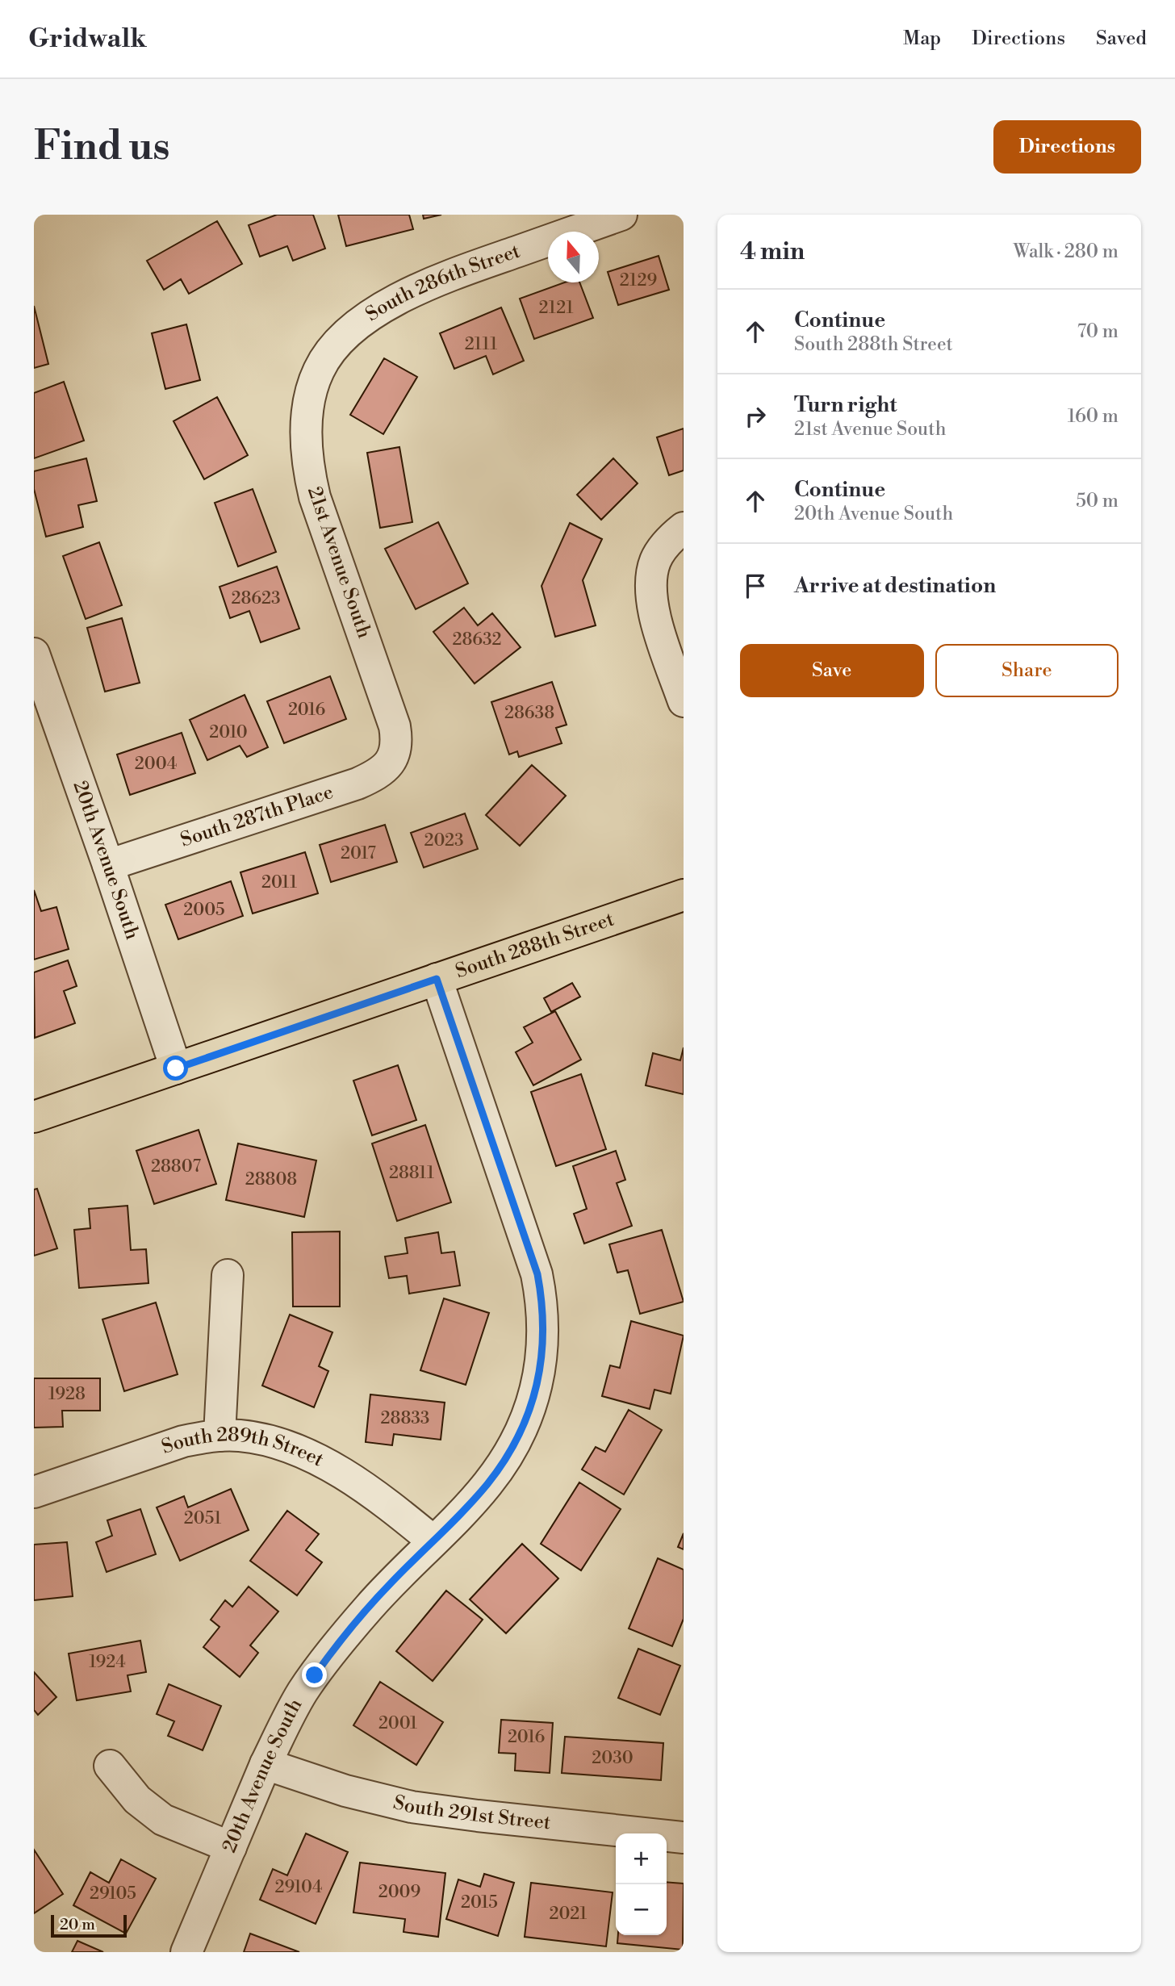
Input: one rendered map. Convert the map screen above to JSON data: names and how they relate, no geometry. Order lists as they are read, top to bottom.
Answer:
{
  "streets": {
    "main road": ["South 288th Street"],
    "street": [
      "South 286th Street",
      "21st Avenue South",
      "South 287th Place",
      "20th Avenue South",
      "South 289th Street",
      "South 291st Street"
    ]
  },
  "crossings": [
    ["South 286th Street", "21st Avenue South"],
    ["21st Avenue South", "South 287th Place"],
    ["South 287th Place", "20th Avenue South"],
    ["20th Avenue South", "South 288th Street"],
    ["20th Avenue South", "South 289th Street"],
    ["20th Avenue South", "South 291st Street"]
  ],
  "house_numbers": [
    "2129",
    "2121",
    "2111",
    "28623",
    "28632",
    "2016",
    "28638",
    "2010",
    "2004",
    "2023",
    "2017",
    "2011",
    "2005",
    "28807",
    "28811",
    "28808",
    "1928",
    "28833",
    "2051",
    "1924",
    "2001",
    "2016",
    "2030",
    "29104",
    "2009",
    "29105",
    "2015",
    "2021"
  ],
  "scale_bar": "20 m",
  "north": "top",
  "page": {
    "header": "Gridwalk",
    "nav": ["Map", "Directions", "Saved"],
    "buttons": [
      "Directions",
      ["Save", "Share"]
    ],
    "title": "Find us",
    "heading": ["4 min", "Walk · 280 m"],
    "list": [
      ["Continue", "South 288th Street", "70 m"],
      ["Turn right", "21st Avenue South", "160 m"],
      ["Continue", "20th Avenue South", "50 m"],
      "Arrive at destination"
    ],
    "map_buttons": ["+", "−"],
    "scale": "20 m"
  }
}
